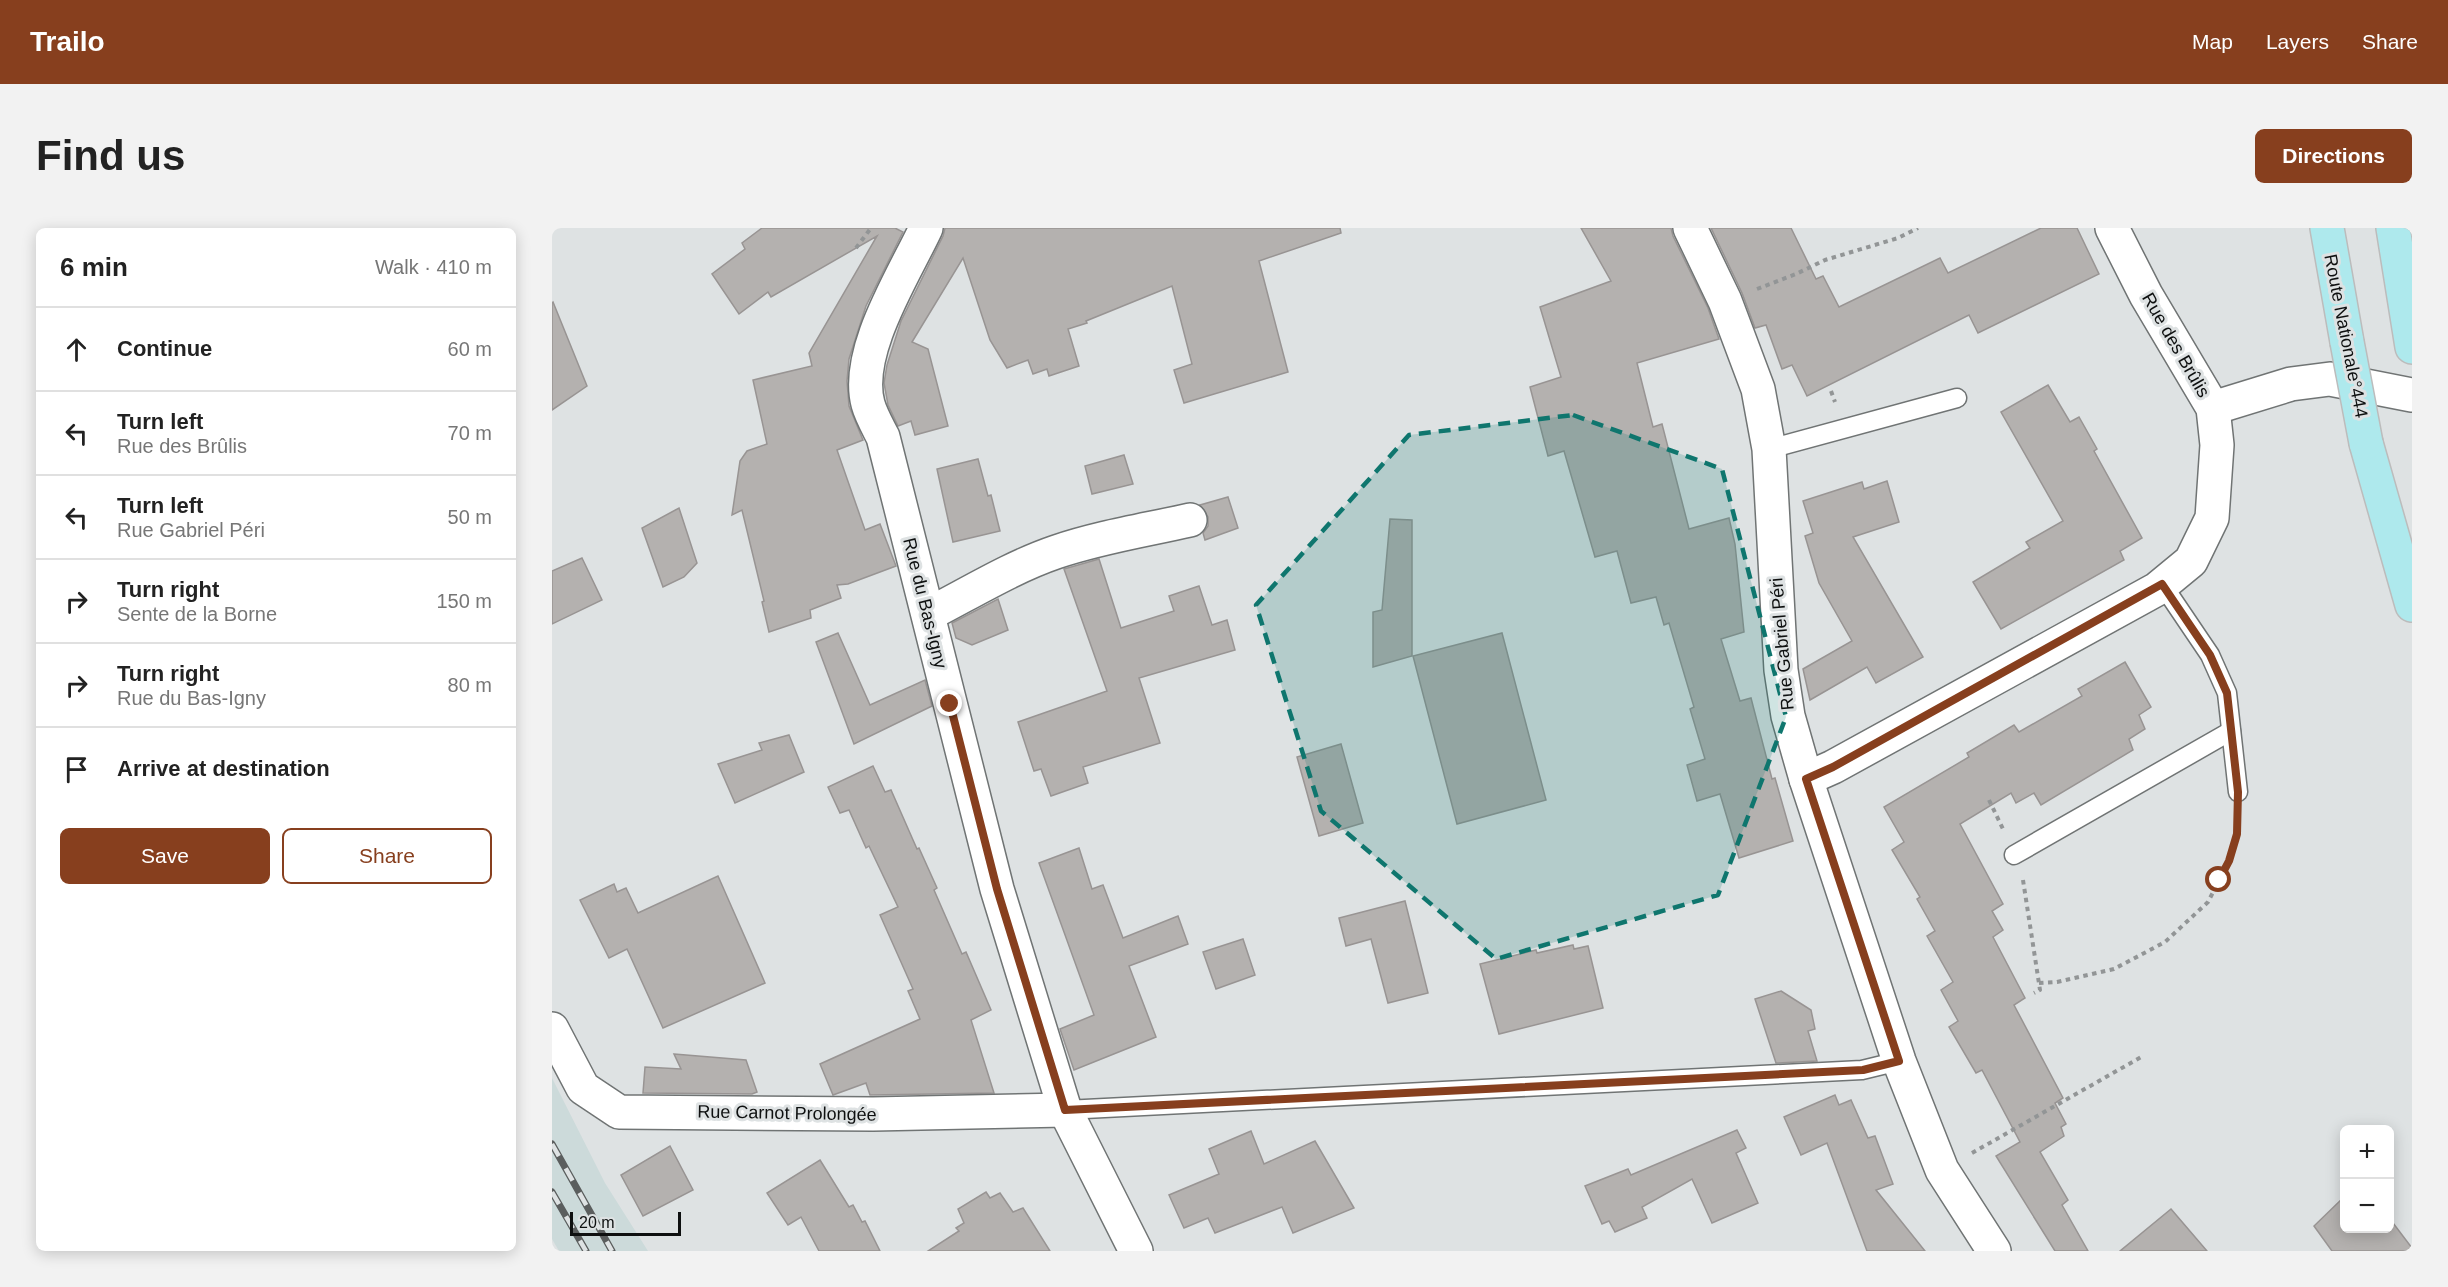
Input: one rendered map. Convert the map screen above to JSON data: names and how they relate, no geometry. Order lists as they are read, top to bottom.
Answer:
{
  "streets": {
    "main road": ["Route Nationale°444"],
    "street": [
      "Rue des Brûlis",
      "Rue du Bas-Igny",
      "Rue Gabriel Péri",
      "Rue Carnot Prolongée"
    ]
  },
  "crossings": [
    ["Rue des Brûlis", "Rue Gabriel Péri"],
    ["Rue du Bas-Igny", "Rue Carnot Prolongée"]
  ],
  "scale_bar": "20 m",
  "page": {
    "header": "Trailo",
    "nav": ["Map", "Layers", "Share"],
    "buttons": [
      "Directions",
      ["Save", "Share"]
    ],
    "title": "Find us",
    "heading": ["6 min", "Walk · 410 m"],
    "list": [
      ["Continue", "60 m"],
      ["Turn left", "Rue des Brûlis", "70 m"],
      ["Turn left", "Rue Gabriel Péri", "50 m"],
      ["Turn right", "Sente de la Borne", "150 m"],
      ["Turn right", "Rue du Bas-Igny", "80 m"],
      "Arrive at destination"
    ],
    "map_buttons": ["+", "−"],
    "scale": "20 m"
  }
}
